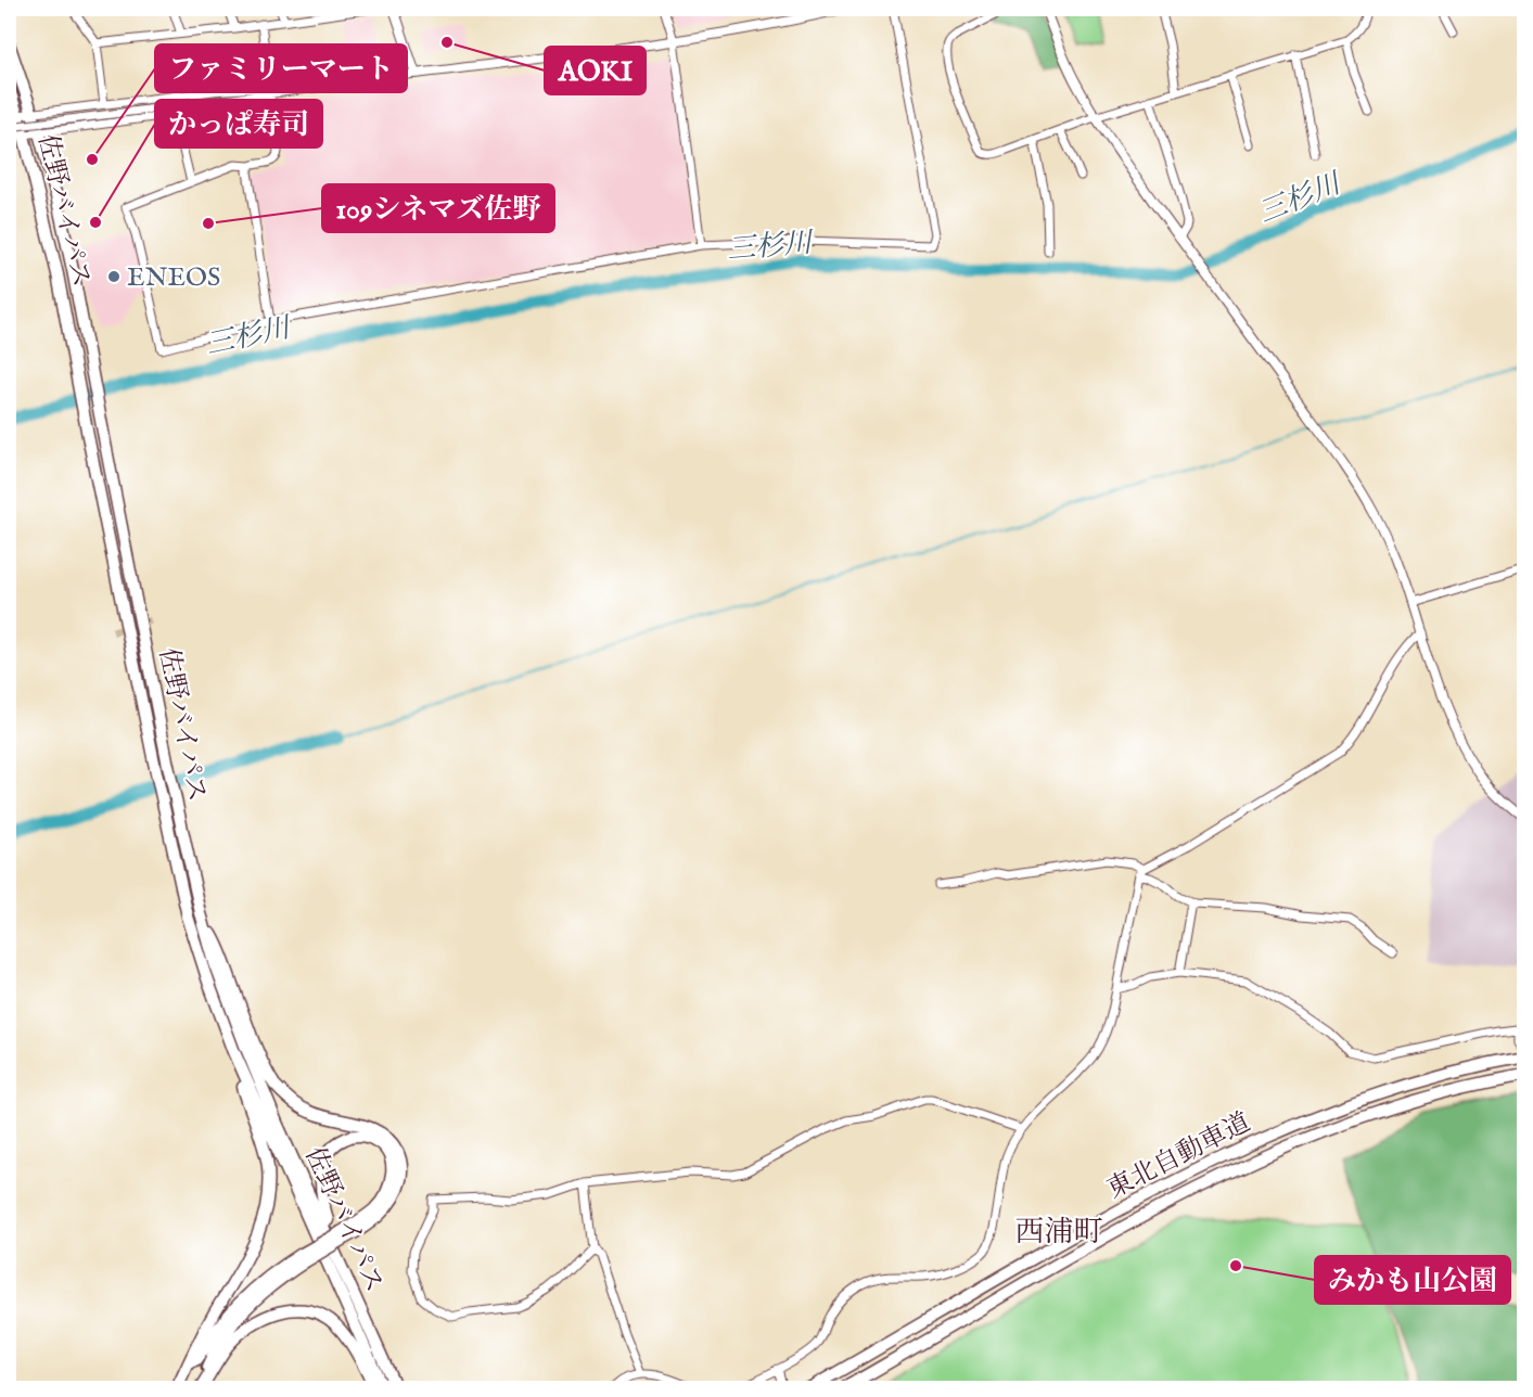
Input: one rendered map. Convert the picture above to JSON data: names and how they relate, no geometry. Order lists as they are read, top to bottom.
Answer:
{
  "streets": {
    "highway": ["佐野バイパス", "東北自動車道"]
  },
  "districts": ["西浦町"],
  "water": ["三杉川"],
  "places": [
    "AOKI",
    "ファミリーマート",
    "かっぱ寿司",
    "109シネマズ佐野",
    "ENEOS",
    "みかも山公園"
  ]
}
